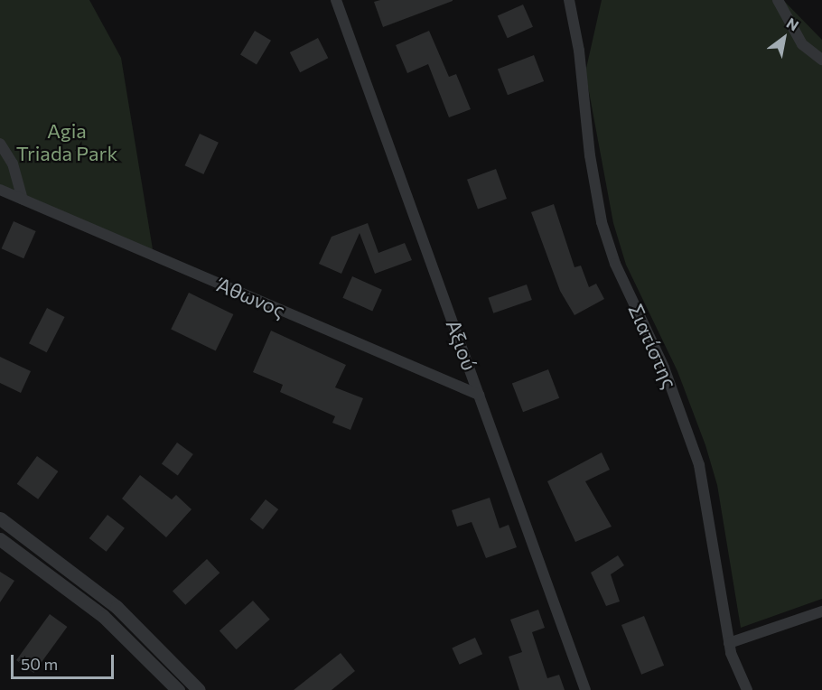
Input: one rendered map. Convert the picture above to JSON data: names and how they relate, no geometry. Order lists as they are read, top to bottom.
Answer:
{
  "streets": {
    "street": ["Άθωνος", "Αξιού", "Σιατίστης"]
  },
  "crossings": [
    ["Άθωνος", "Αξιού"]
  ],
  "parks": ["Agia Triada Park"],
  "scale_bar": "50 m",
  "north": "top right"
}
